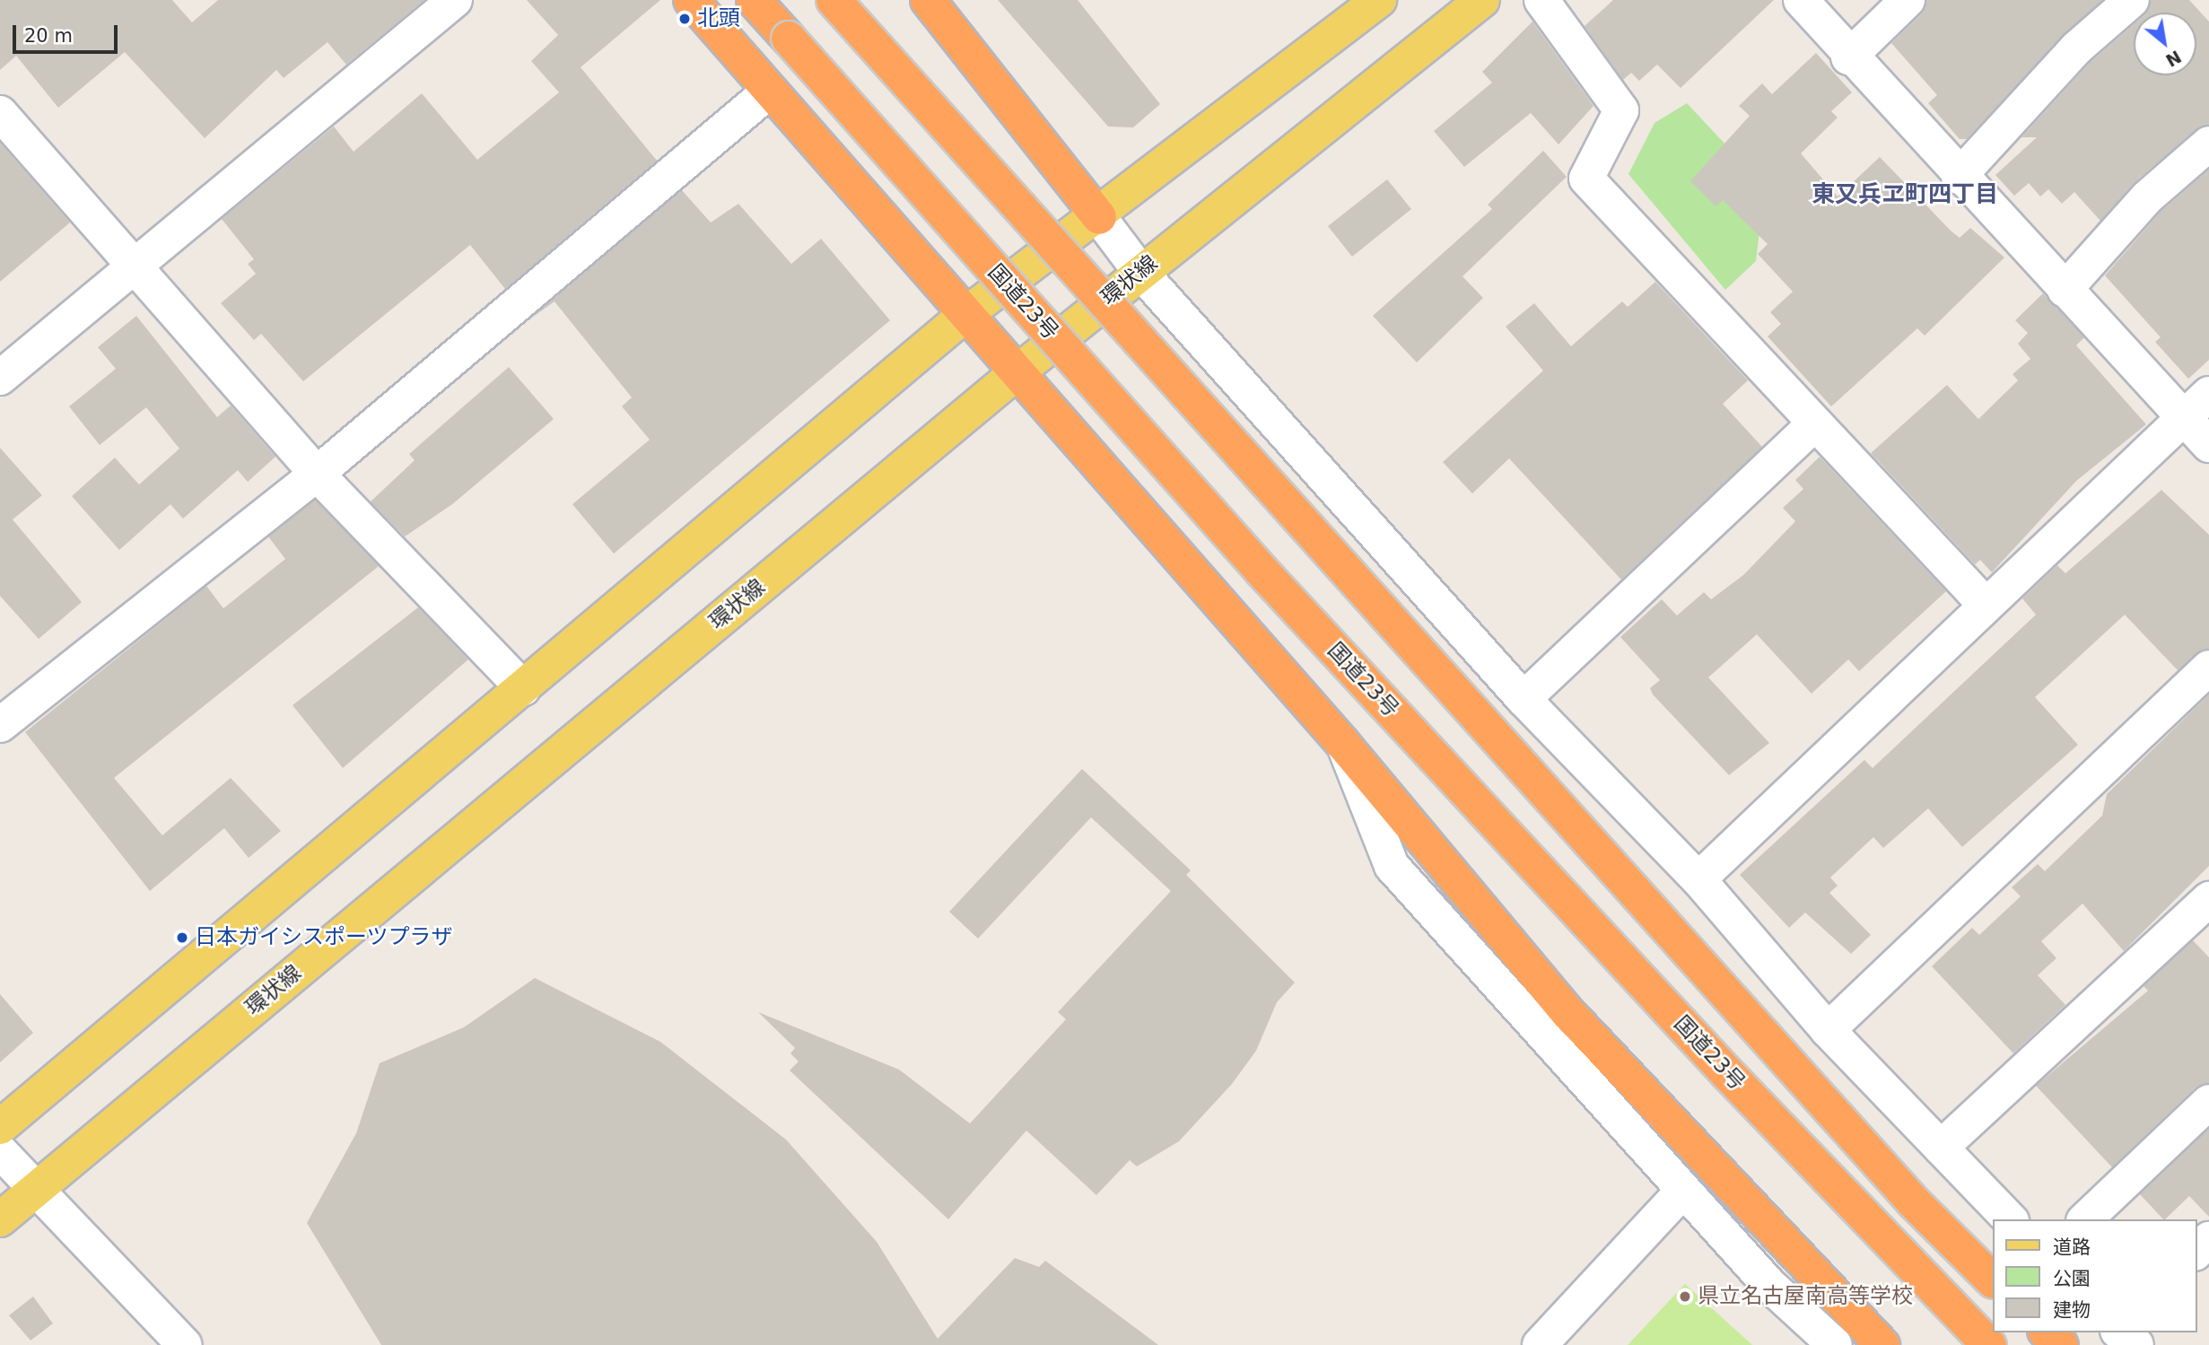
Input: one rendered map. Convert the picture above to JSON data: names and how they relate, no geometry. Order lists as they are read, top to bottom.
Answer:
{
  "streets": {
    "highway": ["国道23号"],
    "main road": ["環状線"]
  },
  "districts": ["東又兵ヱ町四丁目"],
  "places": ["北頭", "日本ガイシスポーツプラザ", "県立名古屋南高等学校"],
  "legend": ["道路", "公園", "建物"],
  "scale_bar": "20 m",
  "north": "bottom right"
}
